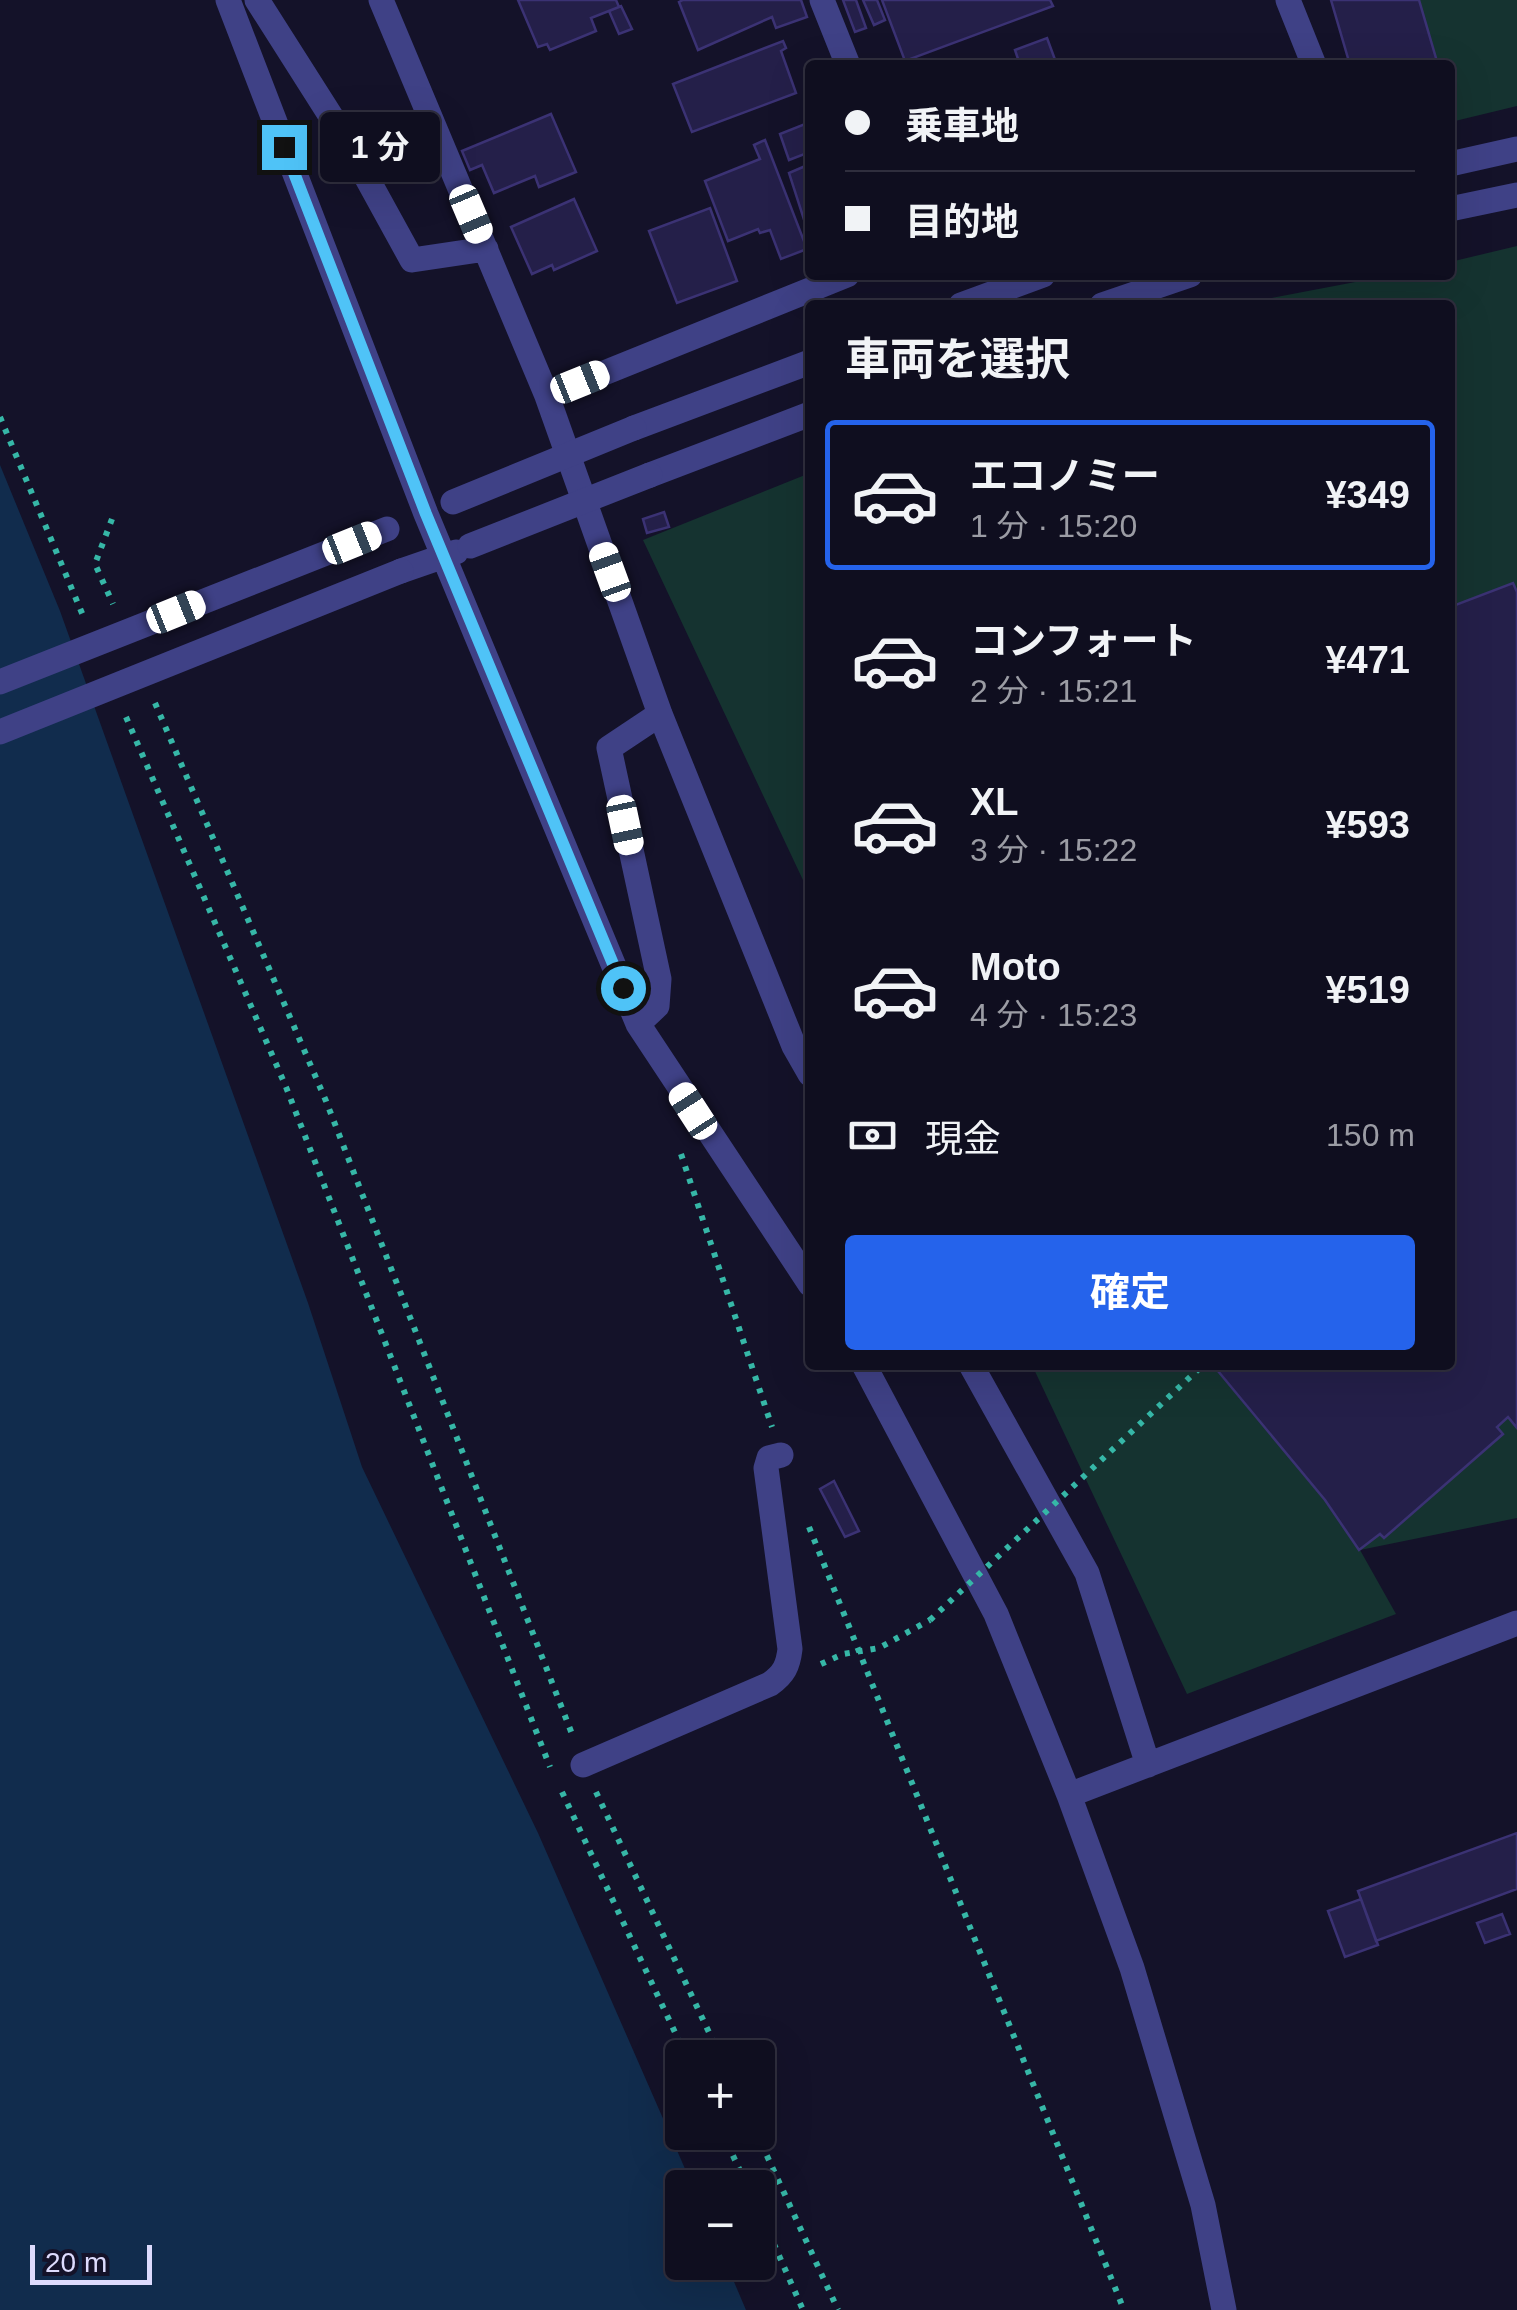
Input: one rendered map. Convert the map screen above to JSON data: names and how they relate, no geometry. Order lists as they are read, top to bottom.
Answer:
{
  "scale_bar": "20 m",
  "page": {
    "banner": ["乗車地", "目的地"],
    "bubble": "1 分",
    "heading": "車両を選択",
    "list": [
      {
        "name": "エコノミー",
        "note": "1 分 · 15:20",
        "value": "¥349"
      },
      {
        "name": "コンフォート",
        "note": "2 分 · 15:21",
        "value": "¥471"
      },
      {
        "name": "XL",
        "note": "3 分 · 15:22",
        "value": "¥593"
      },
      {
        "name": "Moto",
        "note": "4 分 · 15:23",
        "value": "¥519"
      }
    ],
    "pay": ["現金", "150 m"],
    "buttons": "確定",
    "map_buttons": ["+", "−"],
    "scale": "20 m"
  }
}
